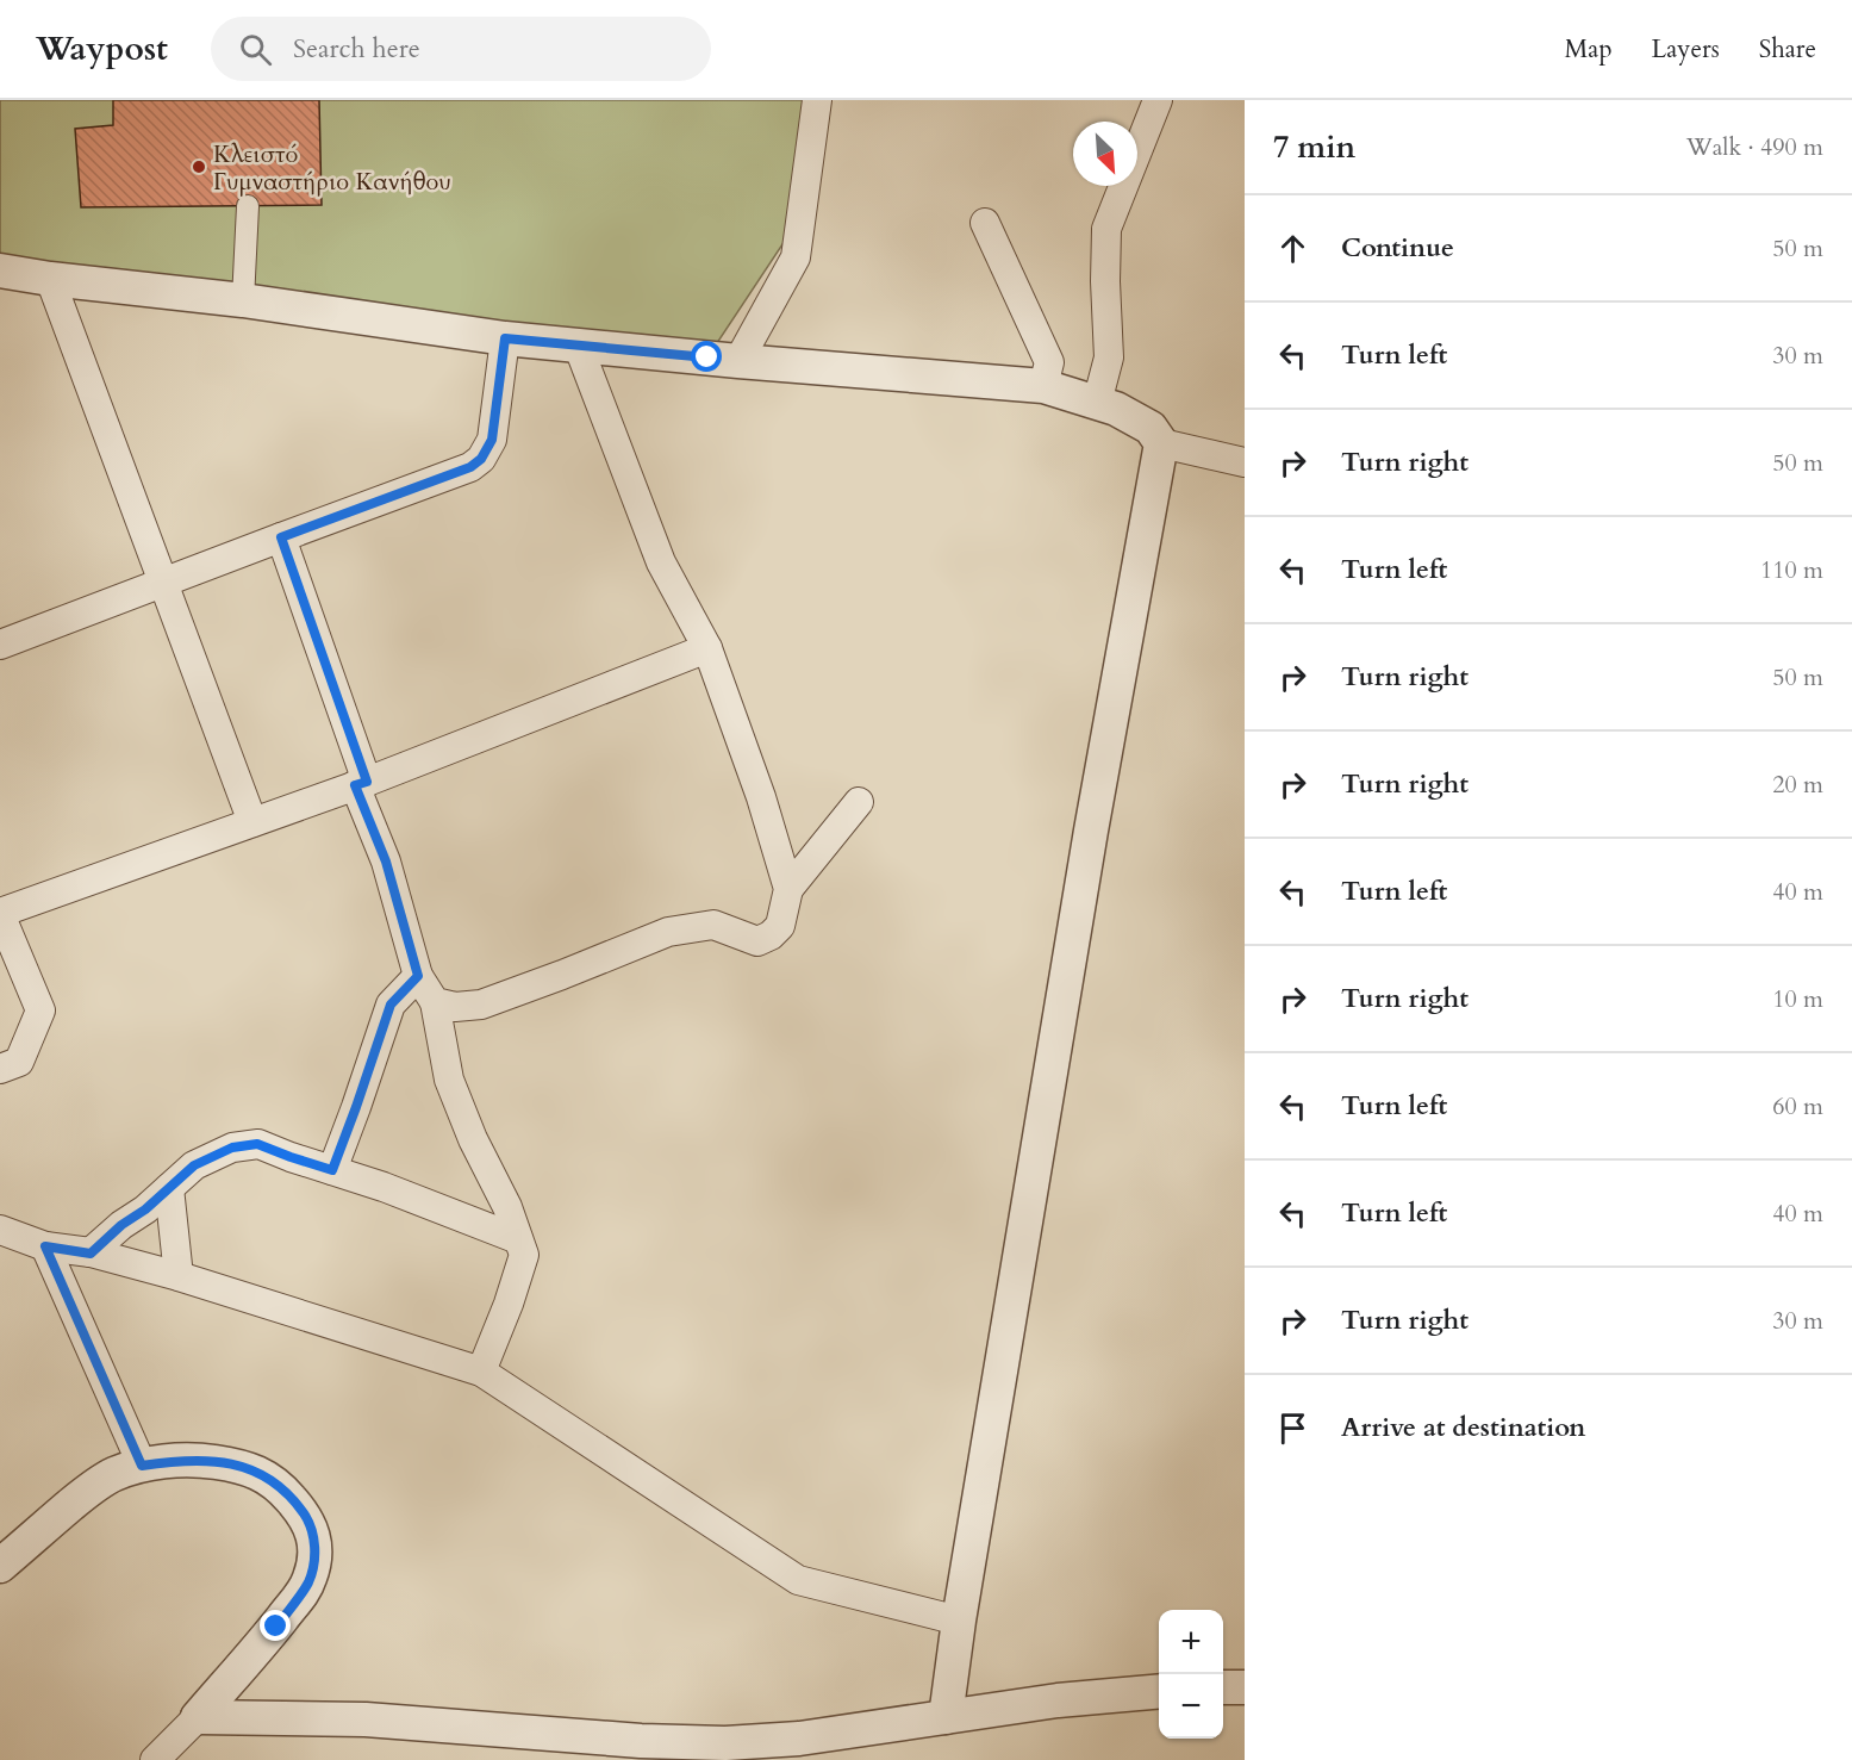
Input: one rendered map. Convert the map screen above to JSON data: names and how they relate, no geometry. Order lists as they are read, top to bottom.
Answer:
{
  "places": ["Κλειστό Γυμναστήριο Κανήθου"],
  "north": "bottom right",
  "page": {
    "header": "Waypost",
    "search": "Search here",
    "nav": ["Map", "Layers", "Share"],
    "heading": ["7 min", "Walk · 490 m"],
    "list": [
      ["Continue", "50 m"],
      ["Turn left", "30 m"],
      ["Turn right", "50 m"],
      ["Turn left", "110 m"],
      ["Turn right", "50 m"],
      ["Turn right", "20 m"],
      ["Turn left", "40 m"],
      ["Turn right", "10 m"],
      ["Turn left", "60 m"],
      ["Turn left", "40 m"],
      ["Turn right", "30 m"],
      "Arrive at destination"
    ],
    "map_buttons": ["+", "−"]
  }
}
